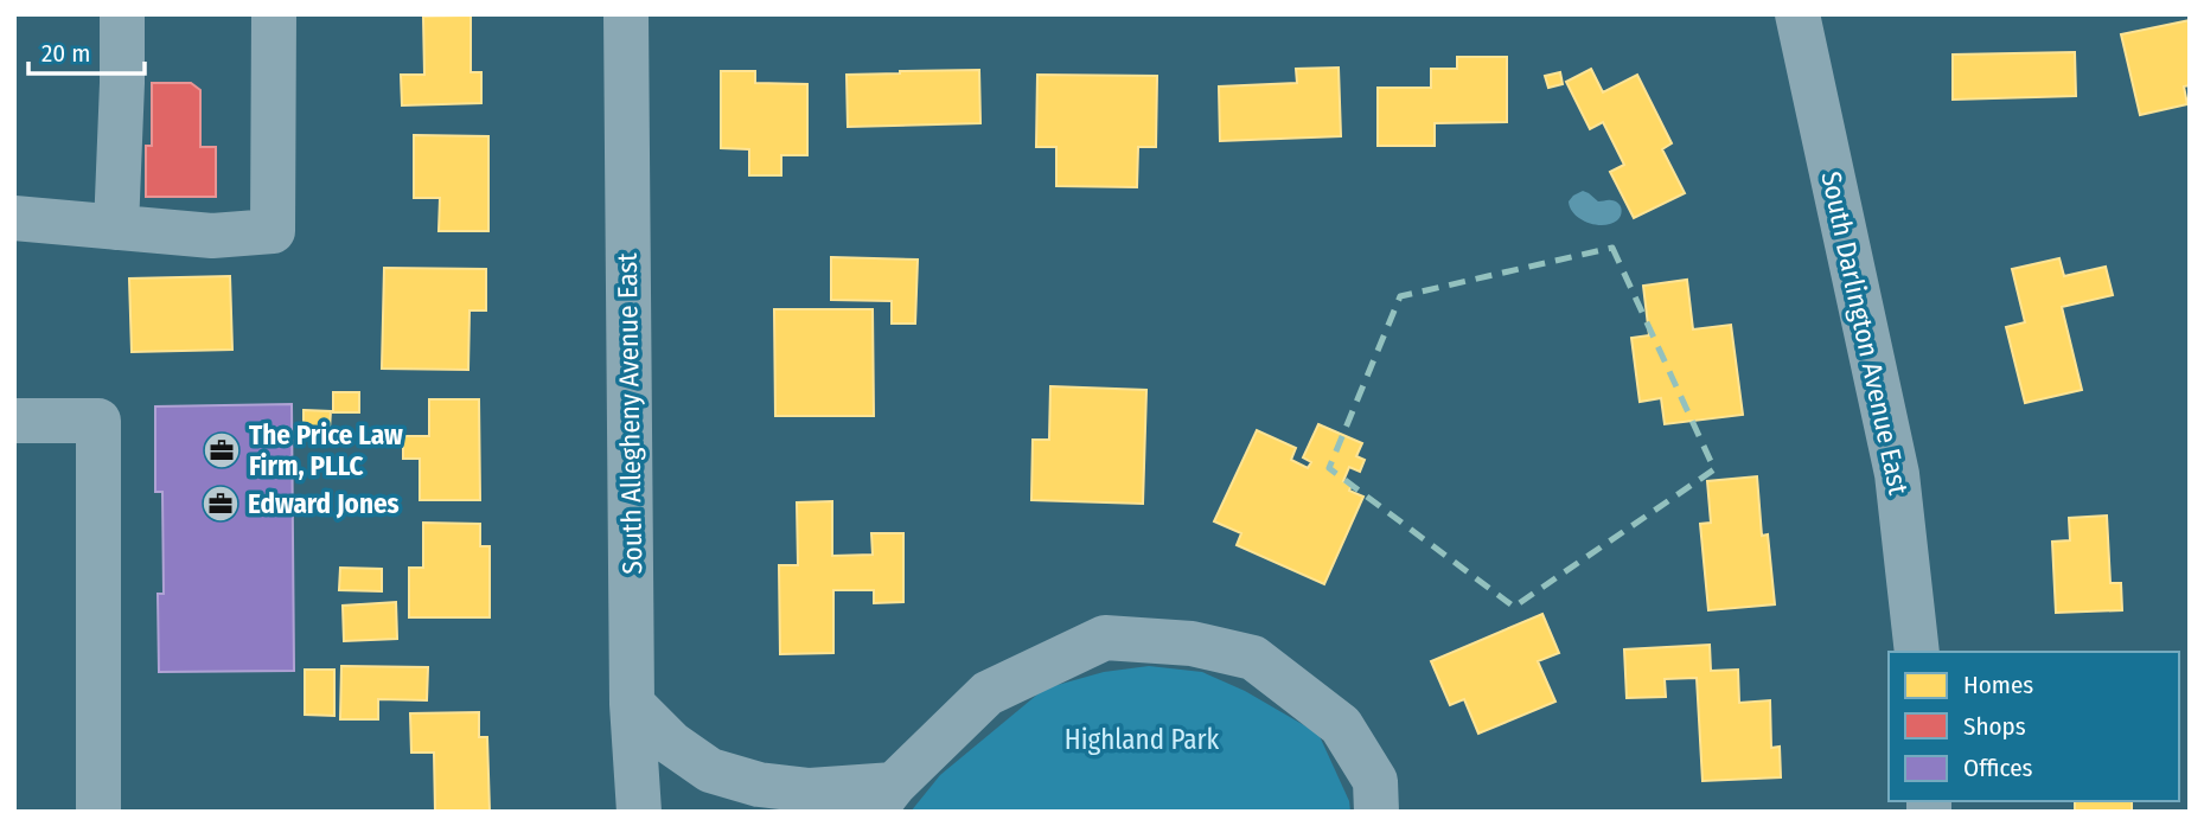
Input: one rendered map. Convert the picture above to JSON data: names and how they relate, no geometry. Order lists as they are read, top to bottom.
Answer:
{
  "streets": {
    "street": ["South Darlington Avenue East", "South Allegheny Avenue East"]
  },
  "parks": ["Highland Park"],
  "places": {
    "office": ["The Price Law Firm, PLLC", "Edward Jones"]
  },
  "legend": ["Homes", "Shops", "Offices"],
  "scale_bar": "20 m"
}
